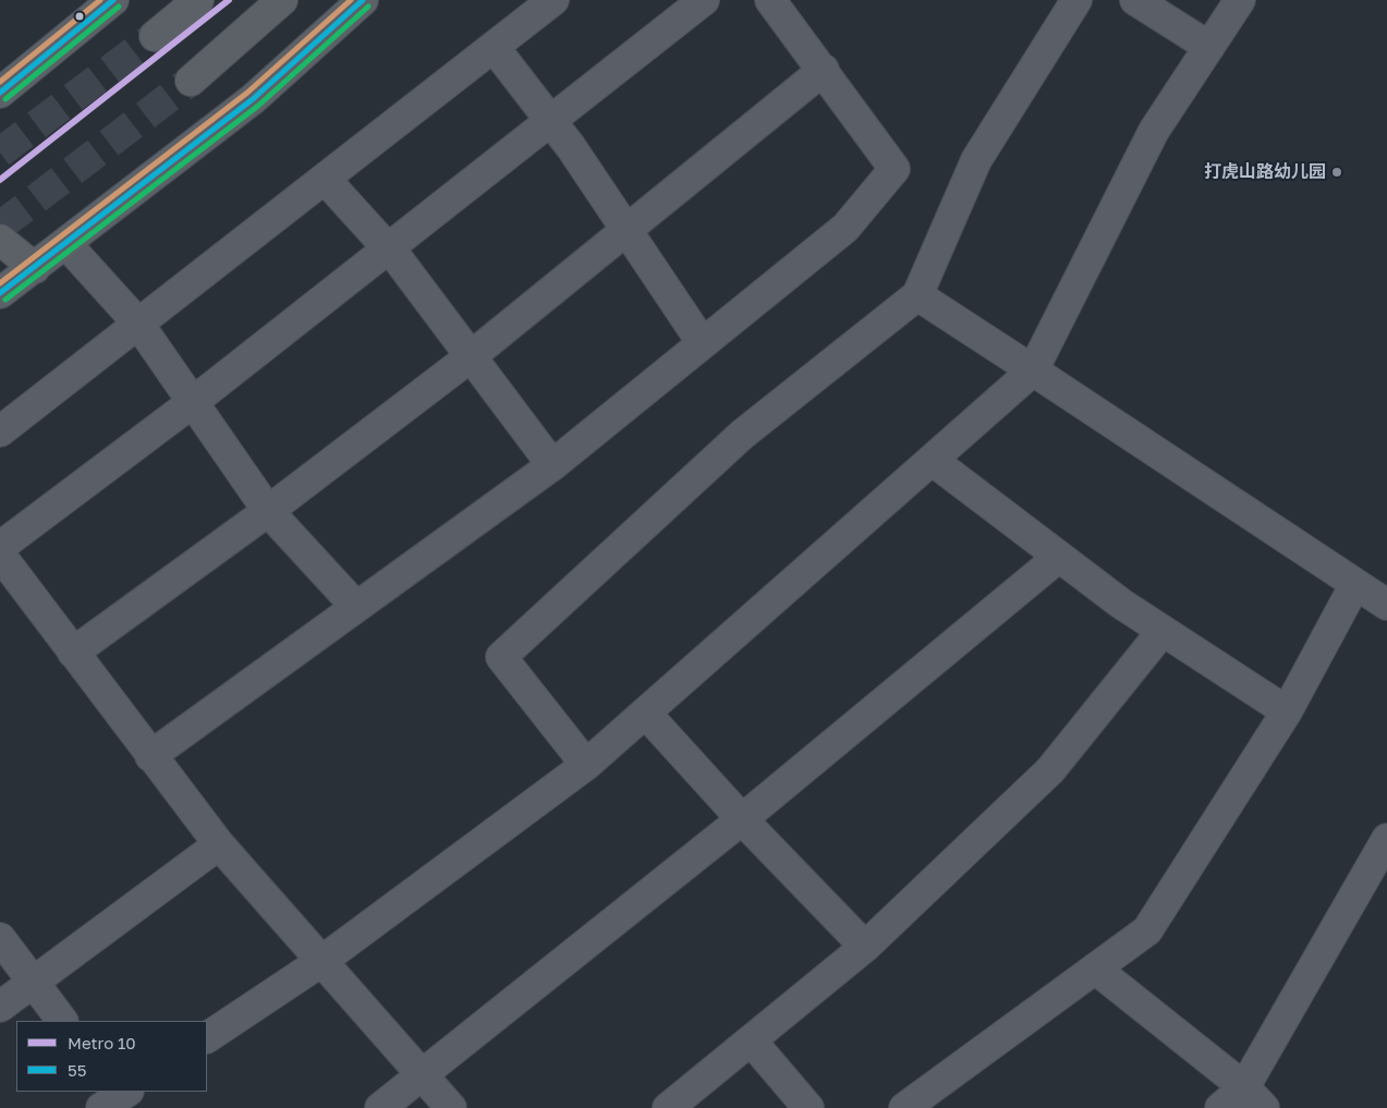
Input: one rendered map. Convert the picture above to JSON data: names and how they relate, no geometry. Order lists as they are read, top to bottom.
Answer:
{
  "places": ["打虎山路幼儿园"],
  "lines": ["metro line 10", "transit line 55"],
  "legend": ["Metro 10", "55"]
}
